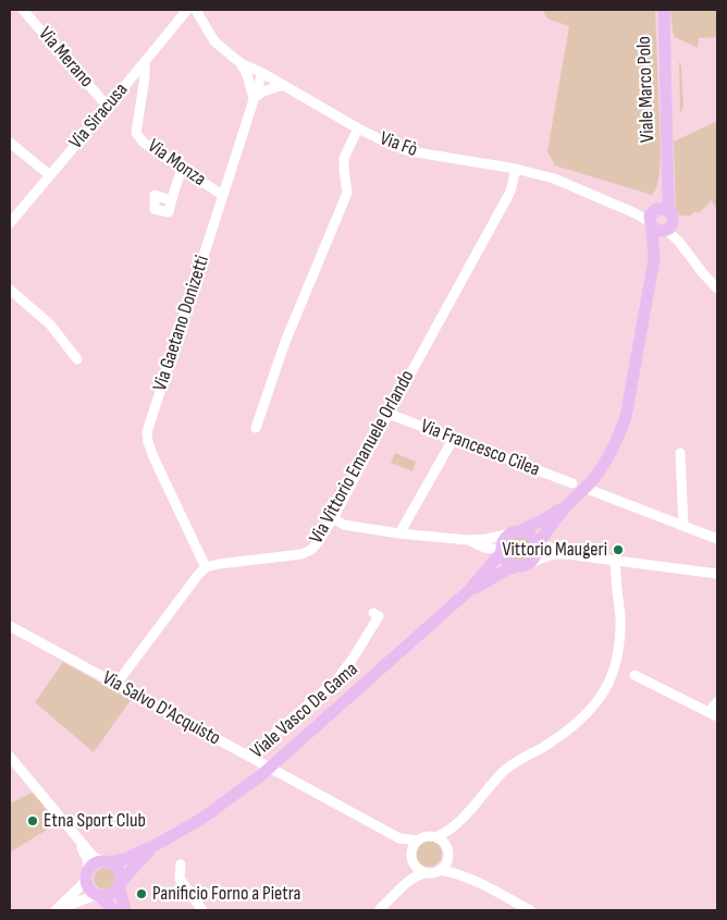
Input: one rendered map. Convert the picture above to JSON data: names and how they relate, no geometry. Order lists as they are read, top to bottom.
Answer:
{
  "streets": {
    "main road": ["Viale Marco Polo", "Viale Vasco De Gama"],
    "street": [
      "Via Merano",
      "Via Siracusa",
      "Via Fò",
      "Via Monza",
      "Via Gaetano Donizetti",
      "Via Francesco Cilea",
      "Via Vittorio Emanuele Orlando",
      "Via Salvo D'Acquisto"
    ]
  },
  "crossings": [
    ["Via Merano", "Via Siracusa"],
    ["Via Siracusa", "Via Monza"],
    ["Via Fò", "Via Gaetano Donizetti"],
    ["Via Fò", "Via Vittorio Emanuele Orlando"],
    ["Via Monza", "Via Gaetano Donizetti"],
    ["Via Gaetano Donizetti", "Via Vittorio Emanuele Orlando"],
    ["Via Francesco Cilea", "Via Vittorio Emanuele Orlando"]
  ],
  "places": ["Vittorio Maugeri", "Etna Sport Club", "Panificio Forno a Pietra"]
}
